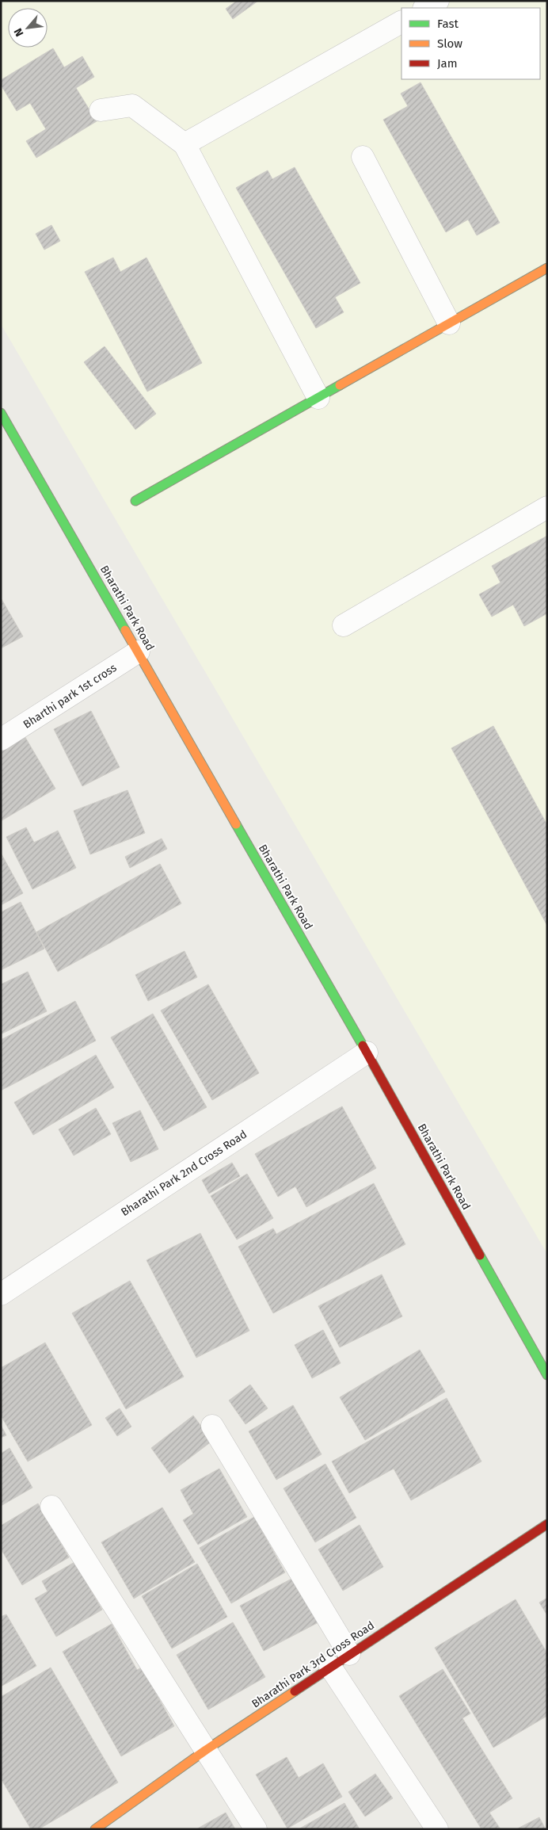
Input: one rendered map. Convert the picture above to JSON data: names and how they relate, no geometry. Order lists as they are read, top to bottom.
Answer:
{
  "streets": {
    "main road": ["Bharathi Park Road", "Bharathi Park 3rd Cross Road"],
    "street": ["Bharthi park 1st cross", "Bharathi Park 2nd Cross Road"]
  },
  "crossings": [
    ["Bharathi Park Road", "Bharthi park 1st cross"],
    ["Bharathi Park Road", "Bharathi Park 2nd Cross Road"]
  ],
  "legend": ["Fast", "Slow", "Jam"],
  "north": "bottom left"
}
